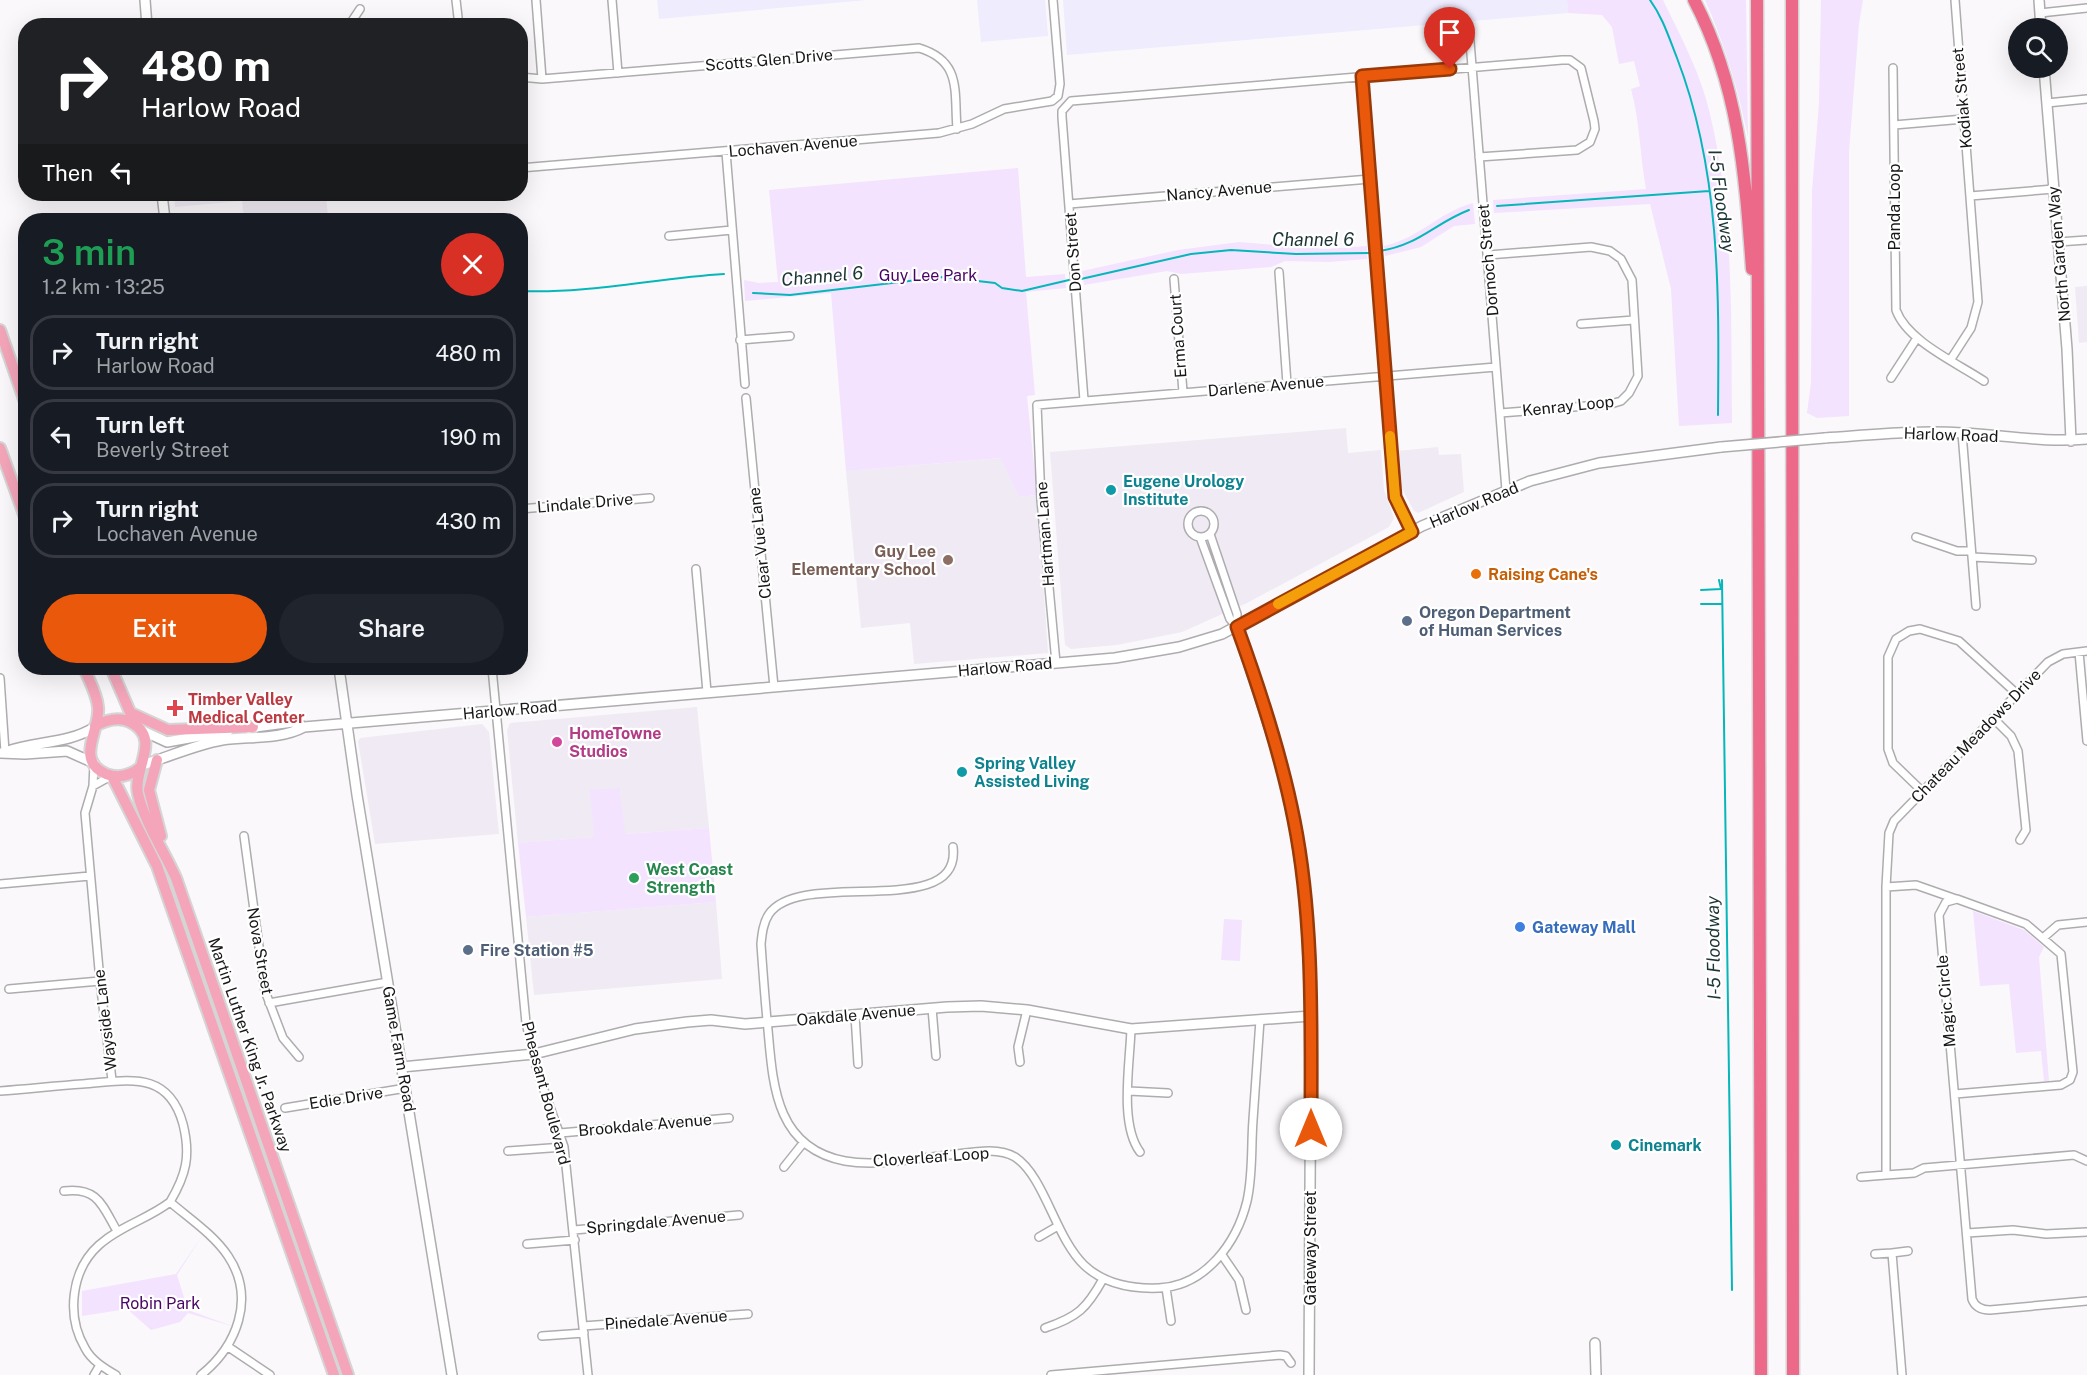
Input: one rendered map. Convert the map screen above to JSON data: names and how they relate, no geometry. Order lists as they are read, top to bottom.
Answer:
{
  "streets": {
    "main road": [
      "North Garden Way",
      "Harlow Road",
      "Oakdale Avenue",
      "Martin Luther King Jr. Parkway",
      "Game Farm Road",
      "Gateway Street"
    ],
    "street": [
      "Scotts Glen Drive",
      "Kodiak Street",
      "Lochaven Avenue",
      "Nancy Avenue",
      "Panda Loop",
      "Don Street",
      "Dornoch Street",
      "Erma Court",
      "Darlene Avenue",
      "Kenray Loop",
      "Lindale Drive",
      "Hartman Lane",
      "Clear Vue Lane",
      "Chateau Meadows Drive",
      "Nova Street",
      "Magic Circle",
      "Wayside Lane",
      "Pheasant Boulevard",
      "Edie Drive",
      "Brookdale Avenue",
      "Cloverleaf Loop",
      "Springdale Avenue",
      "Pinedale Avenue"
    ]
  },
  "crossings": [
    ["Scotts Glen Drive", "Lochaven Avenue"],
    ["Kodiak Street", "Panda Loop"],
    ["Nancy Avenue", "Don Street"],
    ["Don Street", "Darlene Avenue"],
    ["North Garden Way", "Harlow Road"],
    ["Dornoch Street", "Darlene Avenue"],
    ["Dornoch Street", "Kenray Loop"],
    ["Dornoch Street", "Harlow Road"],
    ["Erma Court", "Darlene Avenue"],
    ["Darlene Avenue", "Hartman Lane"],
    ["Harlow Road", "Hartman Lane"],
    ["Harlow Road", "Clear Vue Lane"],
    ["Harlow Road", "Game Farm Road"],
    ["Harlow Road", "Pheasant Boulevard"],
    ["Harlow Road", "Gateway Street"],
    ["Oakdale Avenue", "Game Farm Road"],
    ["Oakdale Avenue", "Pheasant Boulevard"],
    ["Oakdale Avenue", "Cloverleaf Loop"],
    ["Oakdale Avenue", "Gateway Street"],
    ["Wayside Lane", "Martin Luther King Jr. Parkway"],
    ["Game Farm Road", "Edie Drive"],
    ["Pheasant Boulevard", "Brookdale Avenue"],
    ["Pheasant Boulevard", "Springdale Avenue"],
    ["Pheasant Boulevard", "Pinedale Avenue"]
  ],
  "water": ["I-5 Floodway", "Channel 6"],
  "parks": ["Guy Lee Park", "Robin Park"],
  "places": {
    "other": [
      "Eugene Urology Institute",
      "Guy Lee Elementary School",
      "Raising Cane's",
      "Oregon Department of Human Services",
      "HomeTowne Studios",
      "Spring Valley Assisted Living",
      "West Coast Strength",
      "Gateway Mall",
      "Fire Station #5",
      "Cinemark"
    ],
    "health": ["Timber Valley Medical Center"]
  },
  "page": {
    "turn": ["480 m", "Harlow Road"],
    "then": "Then",
    "heading": ["3 min", "1.2 km · 13:25"],
    "list": [
      {
        "name": "Turn right",
        "note": "Harlow Road",
        "value": "480 m"
      },
      {
        "name": "Turn left",
        "note": "Beverly Street",
        "value": "190 m"
      },
      {
        "name": "Turn right",
        "note": "Lochaven Avenue",
        "value": "430 m"
      }
    ],
    "buttons": ["Exit", "Share"]
  }
}
